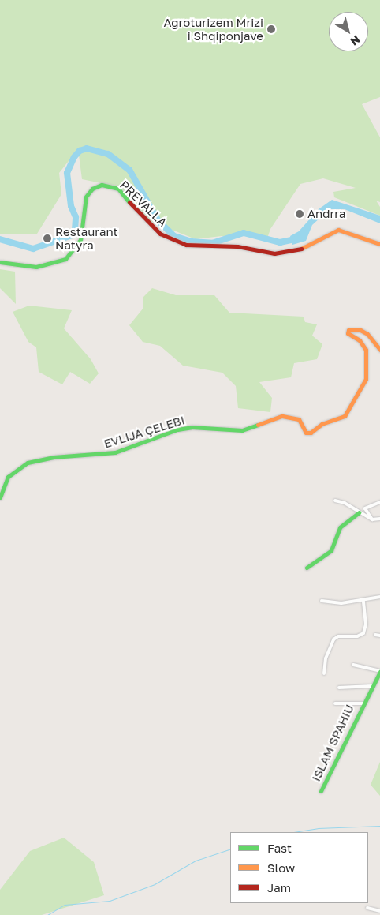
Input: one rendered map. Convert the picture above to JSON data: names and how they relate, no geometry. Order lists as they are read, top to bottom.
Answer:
{
  "streets": {
    "street": ["PREVALLA", "EVLIJA ÇELEBI", "ISLAM SPAHIU"]
  },
  "places": ["Agroturizem Mrizi i Shqiponjave", "Andrra", "Restaurant Natyra"],
  "legend": ["Fast", "Slow", "Jam"],
  "north": "bottom right"
}
